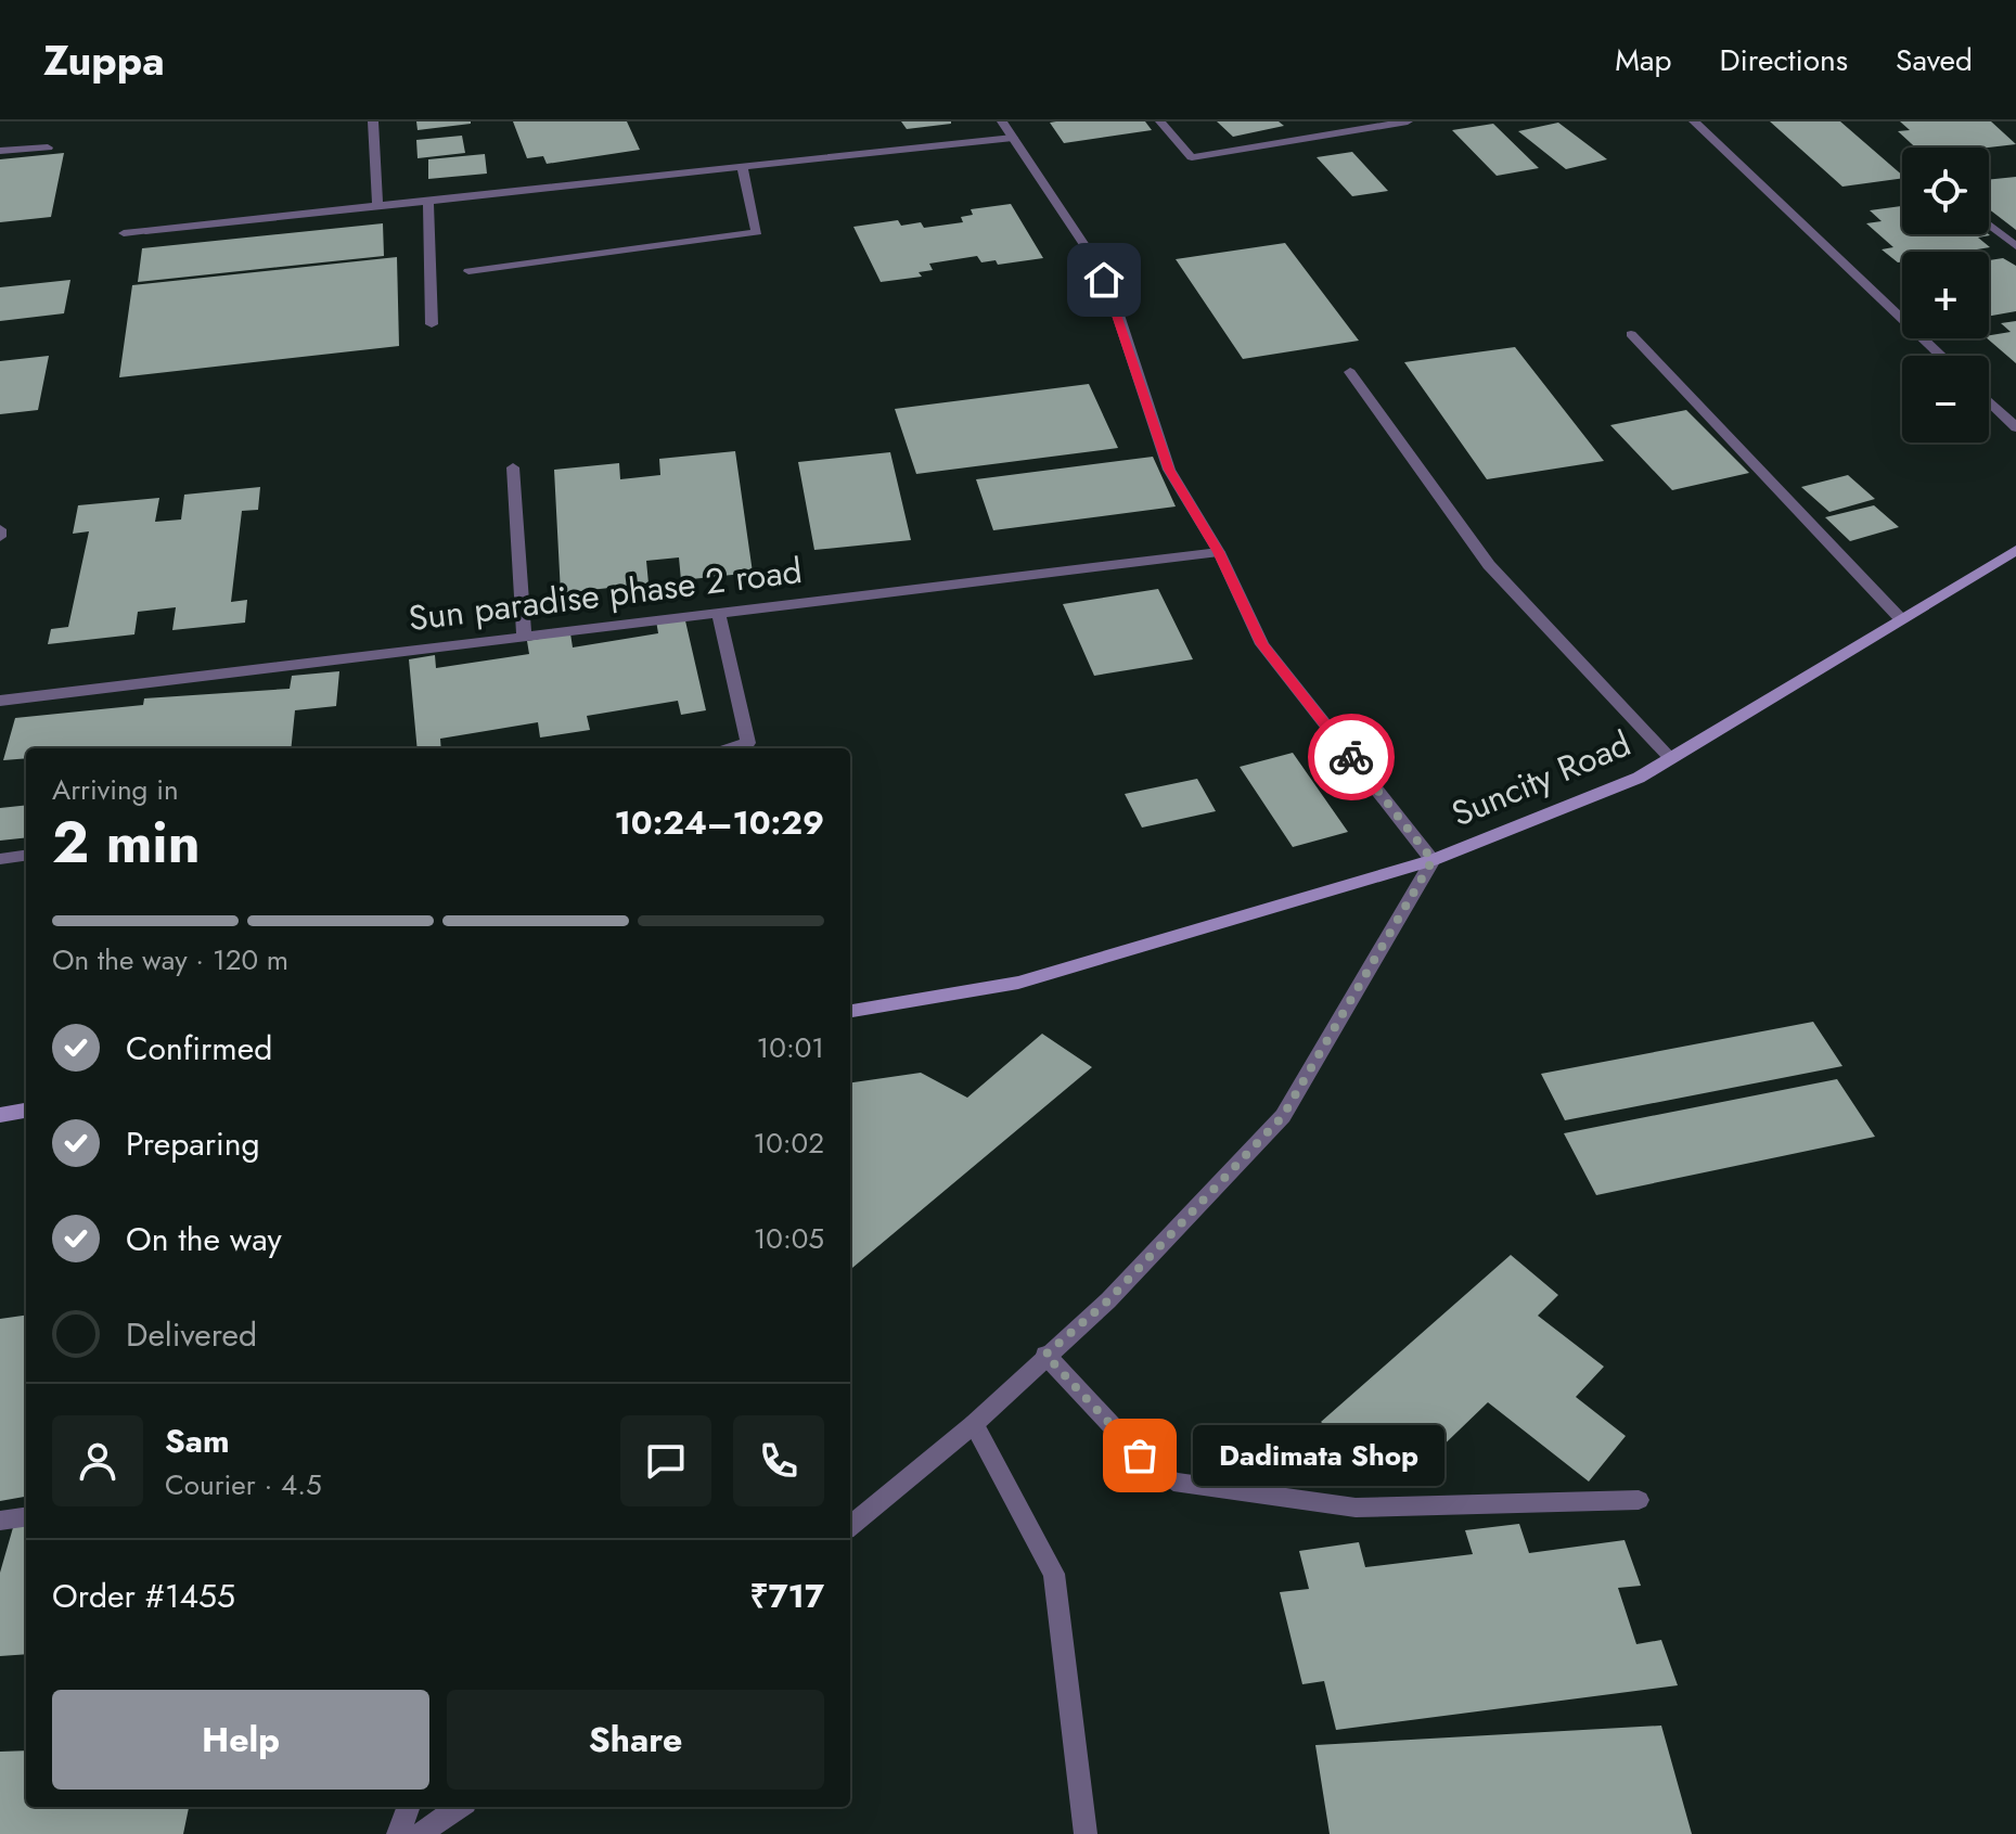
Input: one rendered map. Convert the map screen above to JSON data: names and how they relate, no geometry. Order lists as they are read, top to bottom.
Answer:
{
  "streets": {
    "street": ["Sun paradise phase 2 road", "Suncity Road"]
  },
  "places": ["Dadimata Shop"],
  "page": {
    "header": "Zuppa",
    "nav": ["Map", "Directions", "Saved"],
    "map_buttons": ["+", "−"],
    "heading": ["2 min", "Arriving in", "10:24–10:29"],
    "panel": [
      "Sam",
      "Courier · 4.5",
      "Order #1455",
      "₹717"
    ],
    "bar": "On the way · 120 m",
    "list": [
      ["Confirmed", "10:01"],
      ["Preparing", "10:02"],
      ["On the way", "10:05"],
      "Delivered"
    ],
    "bubble": "Dadimata Shop",
    "buttons": ["Help", "Share"]
  }
}
